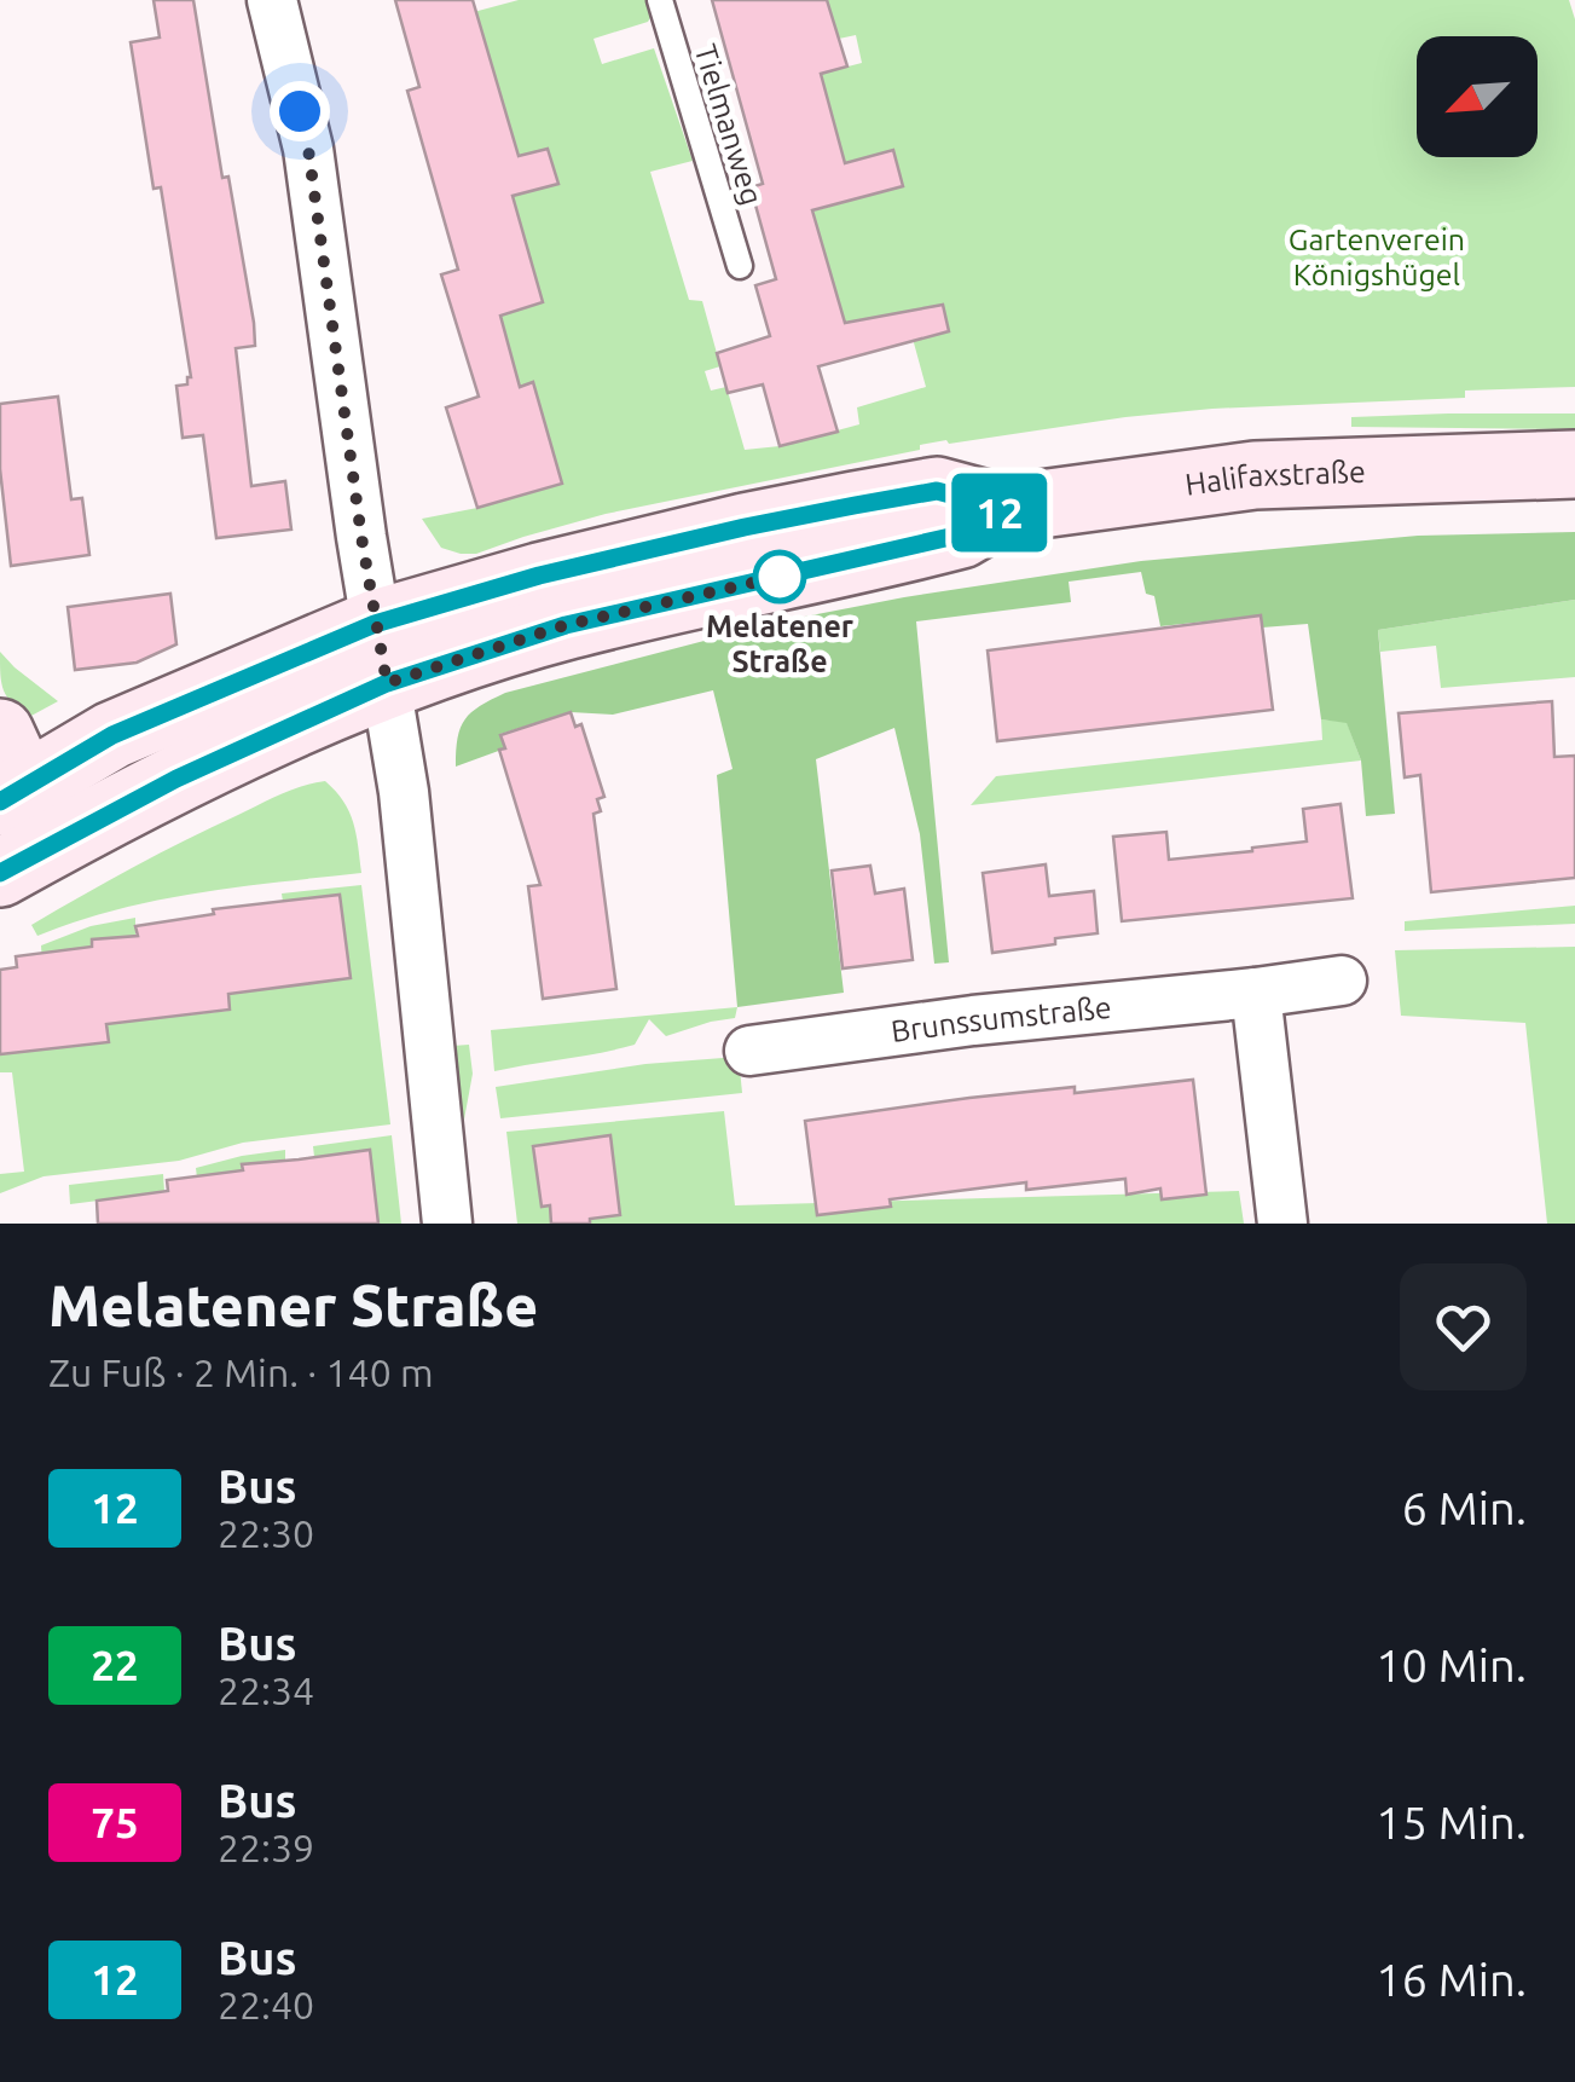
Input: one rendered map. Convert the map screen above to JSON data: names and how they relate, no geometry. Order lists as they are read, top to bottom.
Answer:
{
  "streets": {
    "main road": ["Halifaxstraße"],
    "street": ["Brunssumstraße"],
    "lane": ["Tielmanweg"]
  },
  "parks": ["Gartenverein Königshügel"],
  "places": ["Melatener Straße"],
  "lines": ["bus line 12"],
  "north": "bottom left",
  "page": {
    "on_map": "12",
    "heading": ["Melatener Straße", "Zu Fuß · 2 Min. · 140 m"],
    "list": [
      {
        "mark": "12",
        "name": "Bus",
        "note": "22:30",
        "value": "6 Min."
      },
      {
        "mark": "22",
        "name": "Bus",
        "note": "22:34",
        "value": "10 Min."
      },
      {
        "mark": "75",
        "name": "Bus",
        "note": "22:39",
        "value": "15 Min."
      },
      {
        "mark": "12",
        "name": "Bus",
        "note": "22:40",
        "value": "16 Min."
      }
    ]
  }
}
